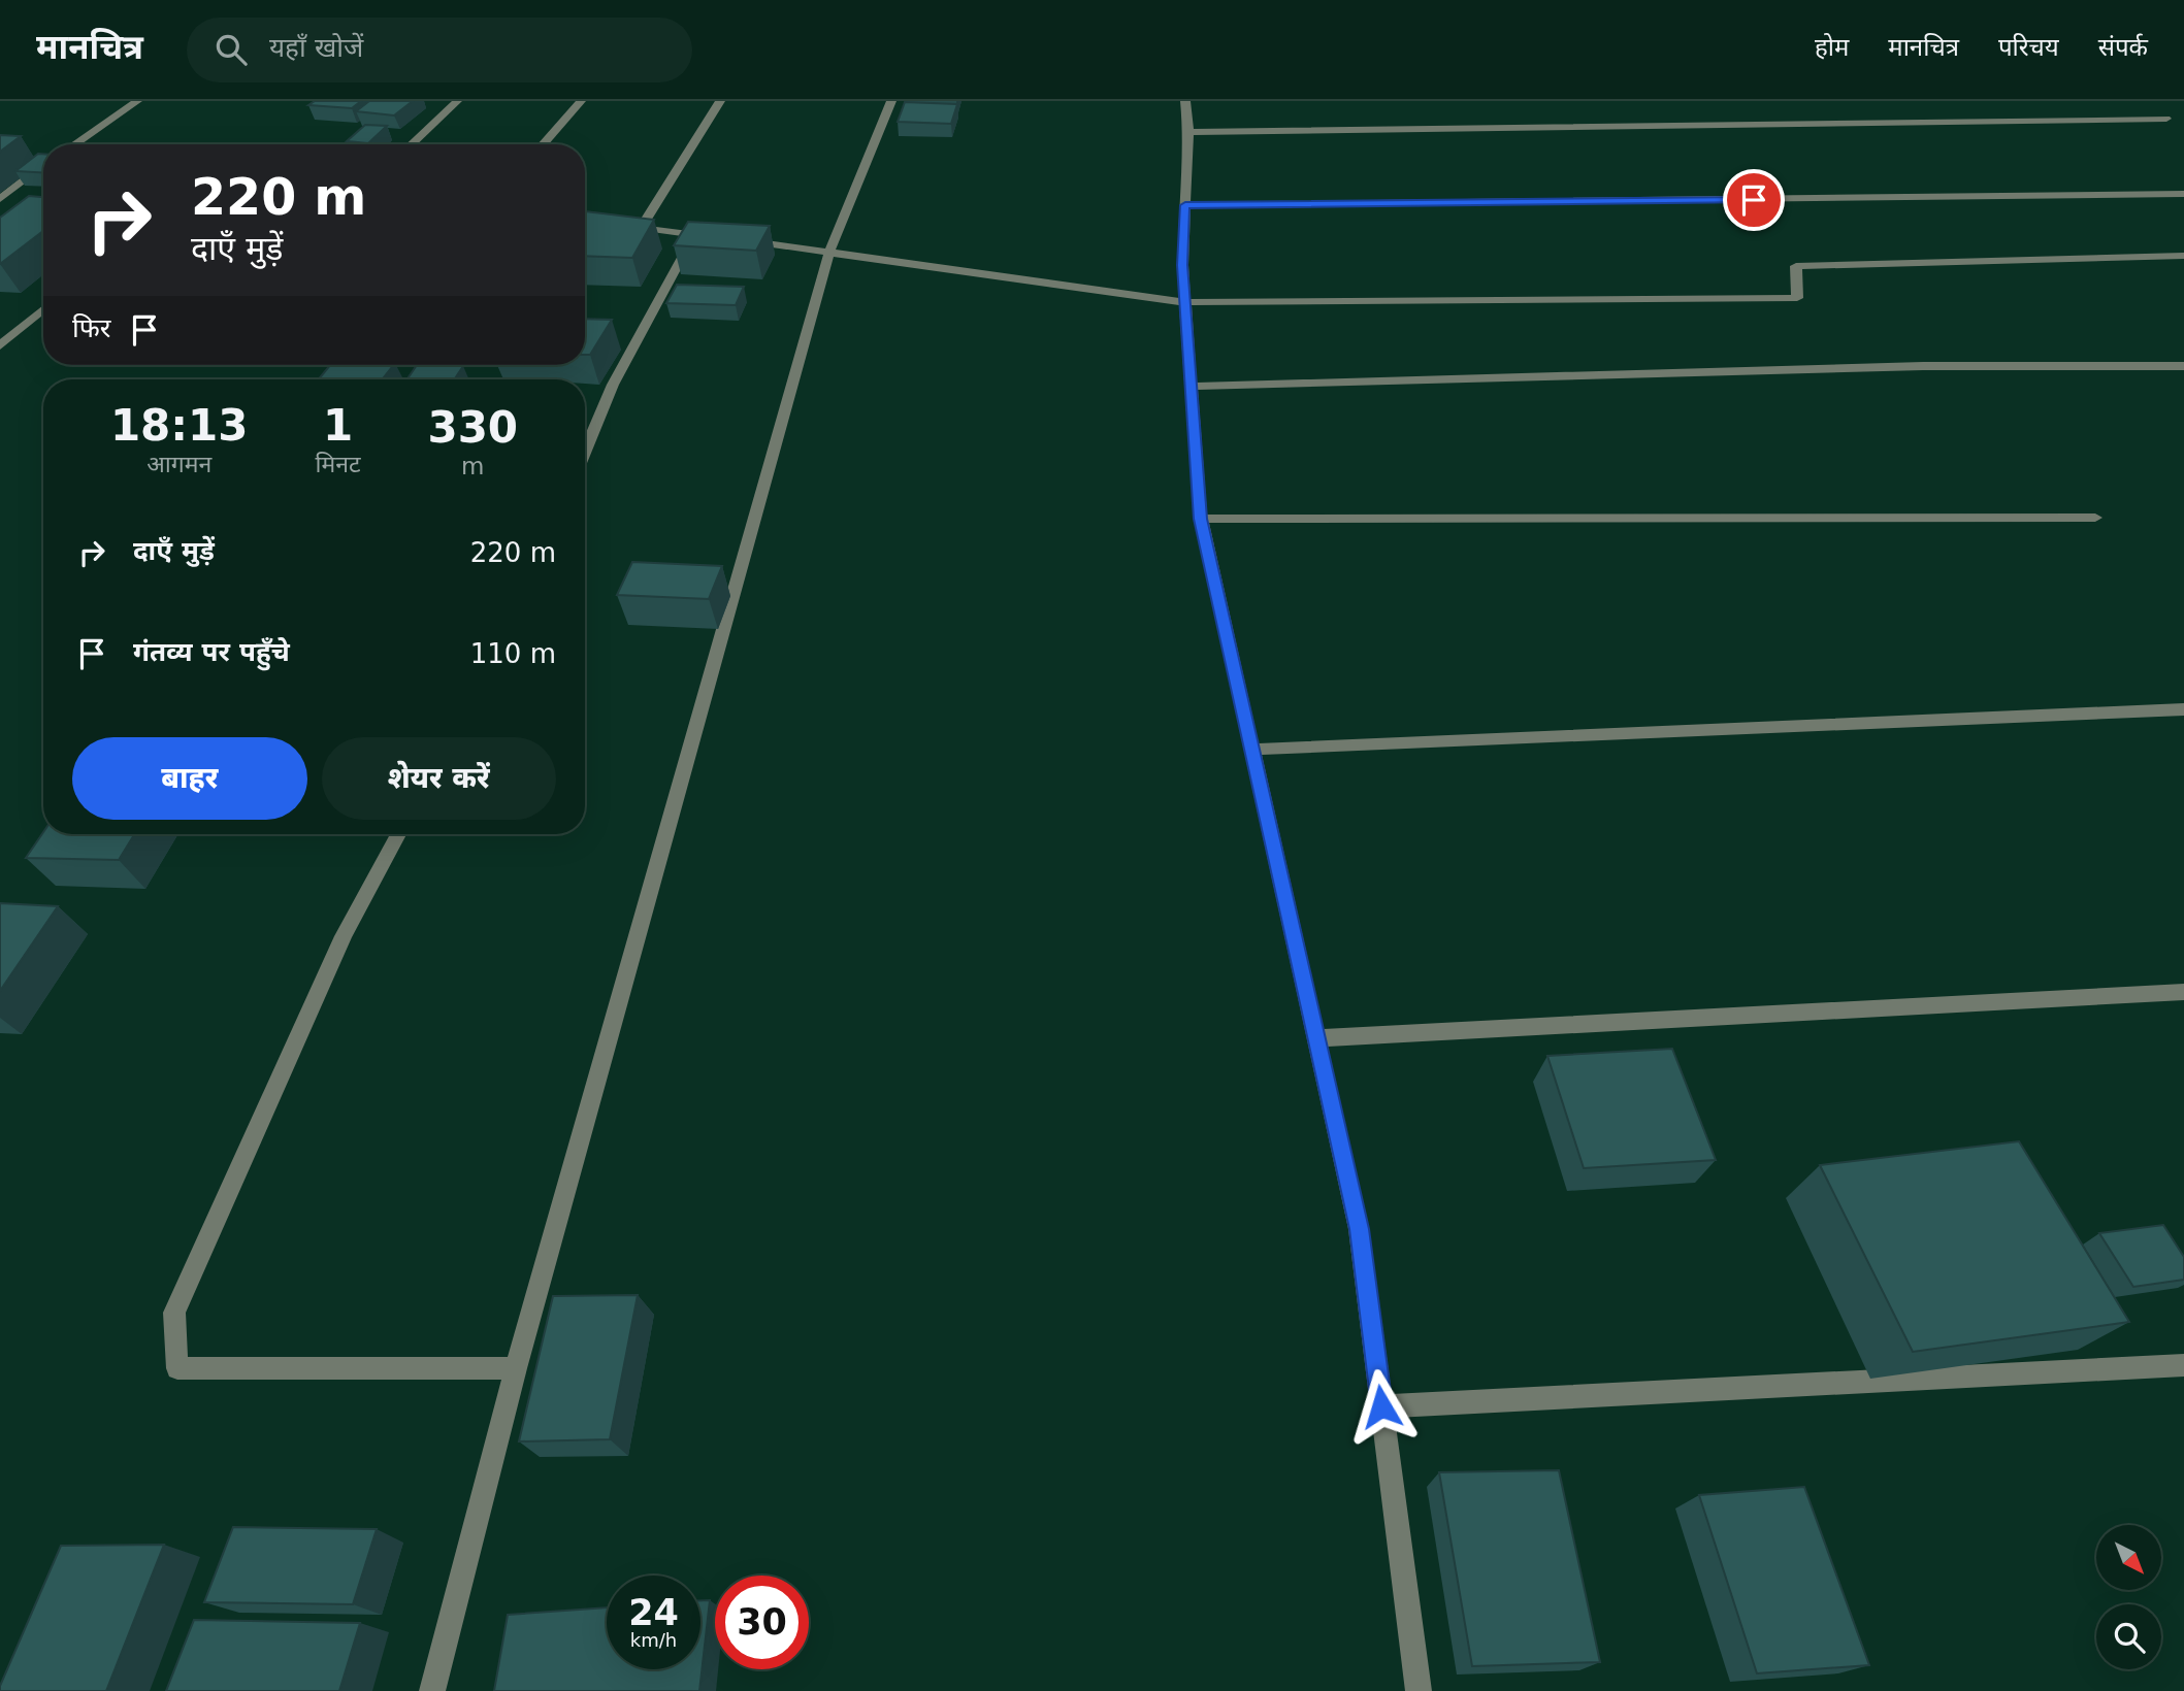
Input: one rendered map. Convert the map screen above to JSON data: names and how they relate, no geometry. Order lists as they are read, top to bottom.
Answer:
{
  "north": "bottom right",
  "page": {
    "header": "मानचित्र",
    "search": "यहाँ खोजें",
    "nav": [
      "होम",
      "मानचित्र",
      "परिचय",
      "संपर्क"
    ],
    "turn": ["220 m", "दाएँ मुड़ें"],
    "then": "फिर",
    "eta": [
      "18:13",
      "आगमन",
      "1",
      "मिनट",
      "330",
      "m"
    ],
    "list": [
      {
        "name": "दाएँ मुड़ें",
        "value": "220 m"
      },
      {
        "name": "गंतव्य पर पहुँचे",
        "value": "110 m"
      }
    ],
    "buttons": ["बाहर", "शेयर करें"],
    "speed": "24 km/h",
    "limit": "30"
  }
}
